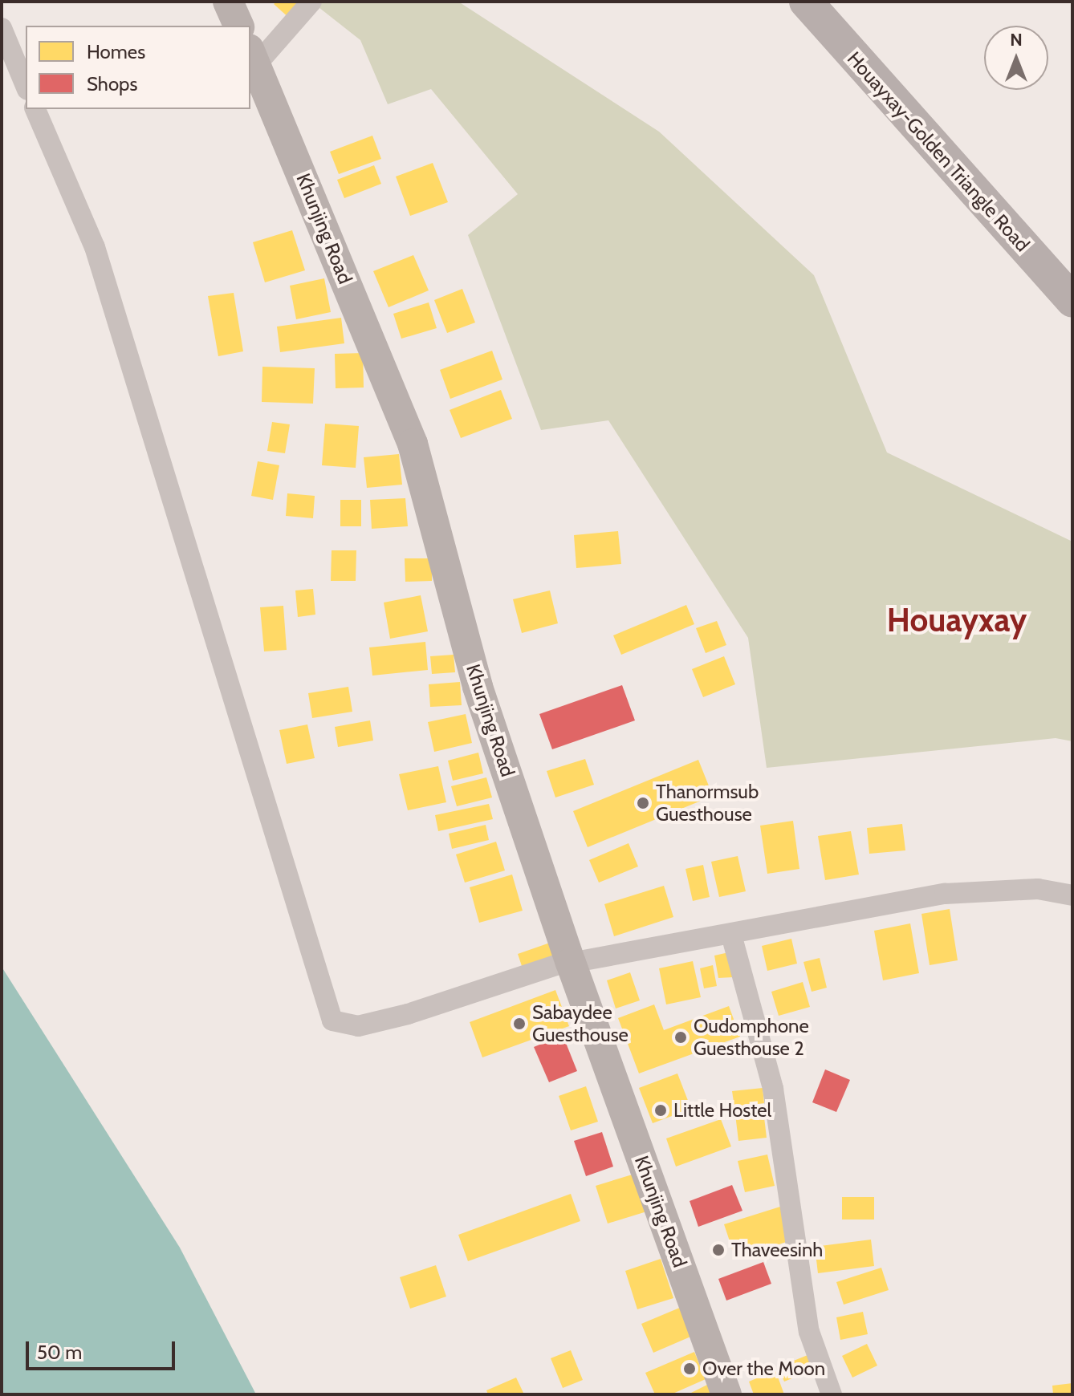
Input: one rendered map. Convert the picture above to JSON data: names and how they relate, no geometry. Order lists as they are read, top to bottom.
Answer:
{
  "streets": {
    "main road": ["Houayxay-Golden Triangle Road", "Khunjing Road"]
  },
  "districts": ["Houayxay"],
  "places": [
    "Thanormsub Guesthouse",
    "Sabaydee Guesthouse",
    "Oudomphone Guesthouse 2",
    "Little Hostel",
    "Thaveesinh",
    "Over the Moon"
  ],
  "legend": ["Homes", "Shops"],
  "scale_bar": "50 m",
  "north": "top"
}
